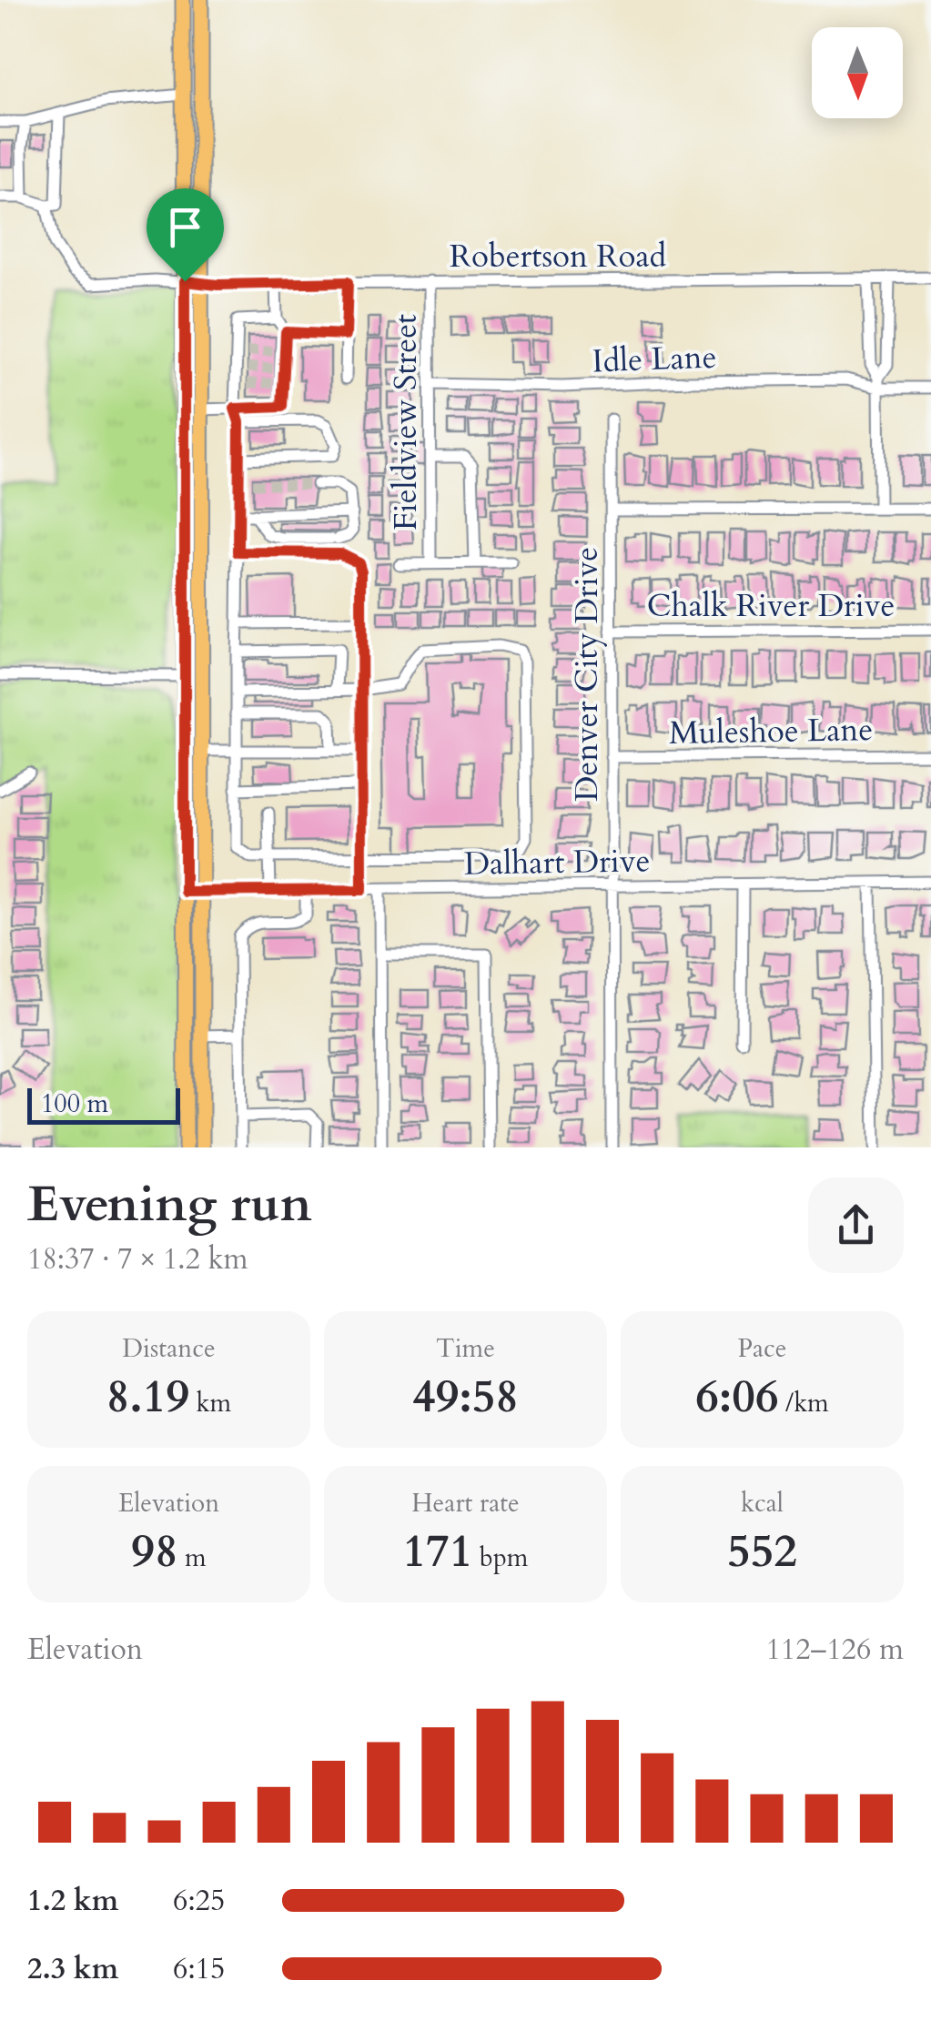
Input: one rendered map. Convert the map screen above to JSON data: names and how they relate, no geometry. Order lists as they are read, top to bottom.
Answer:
{
  "streets": {
    "street": [
      "Robertson Road",
      "Idle Lane",
      "Fieldview Street",
      "Chalk River Drive",
      "Denver City Drive",
      "Muleshoe Lane",
      "Dalhart Drive"
    ]
  },
  "crossings": [
    ["Robertson Road", "Fieldview Street"],
    ["Idle Lane", "Fieldview Street"],
    ["Chalk River Drive", "Denver City Drive"],
    ["Denver City Drive", "Muleshoe Lane"],
    ["Denver City Drive", "Dalhart Drive"]
  ],
  "scale_bar": "100 m",
  "north": "bottom",
  "page": {
    "scale": "100 m",
    "heading": ["Evening run", "18:37 · 7 × 1.2 km"],
    "stats": [
      ["Distance", "8.19 km"],
      ["Time", "49:58"],
      ["Pace", "6:06 /km"],
      ["Elevation", "98 m"],
      ["Heart rate", "171 bpm"],
      ["kcal", "552"]
    ],
    "chart": ["Elevation", "112–126 m"],
    "list": [
      {
        "name": "1.2 km",
        "note": "6:25"
      },
      {
        "name": "2.3 km",
        "note": "6:15"
      }
    ]
  }
}
